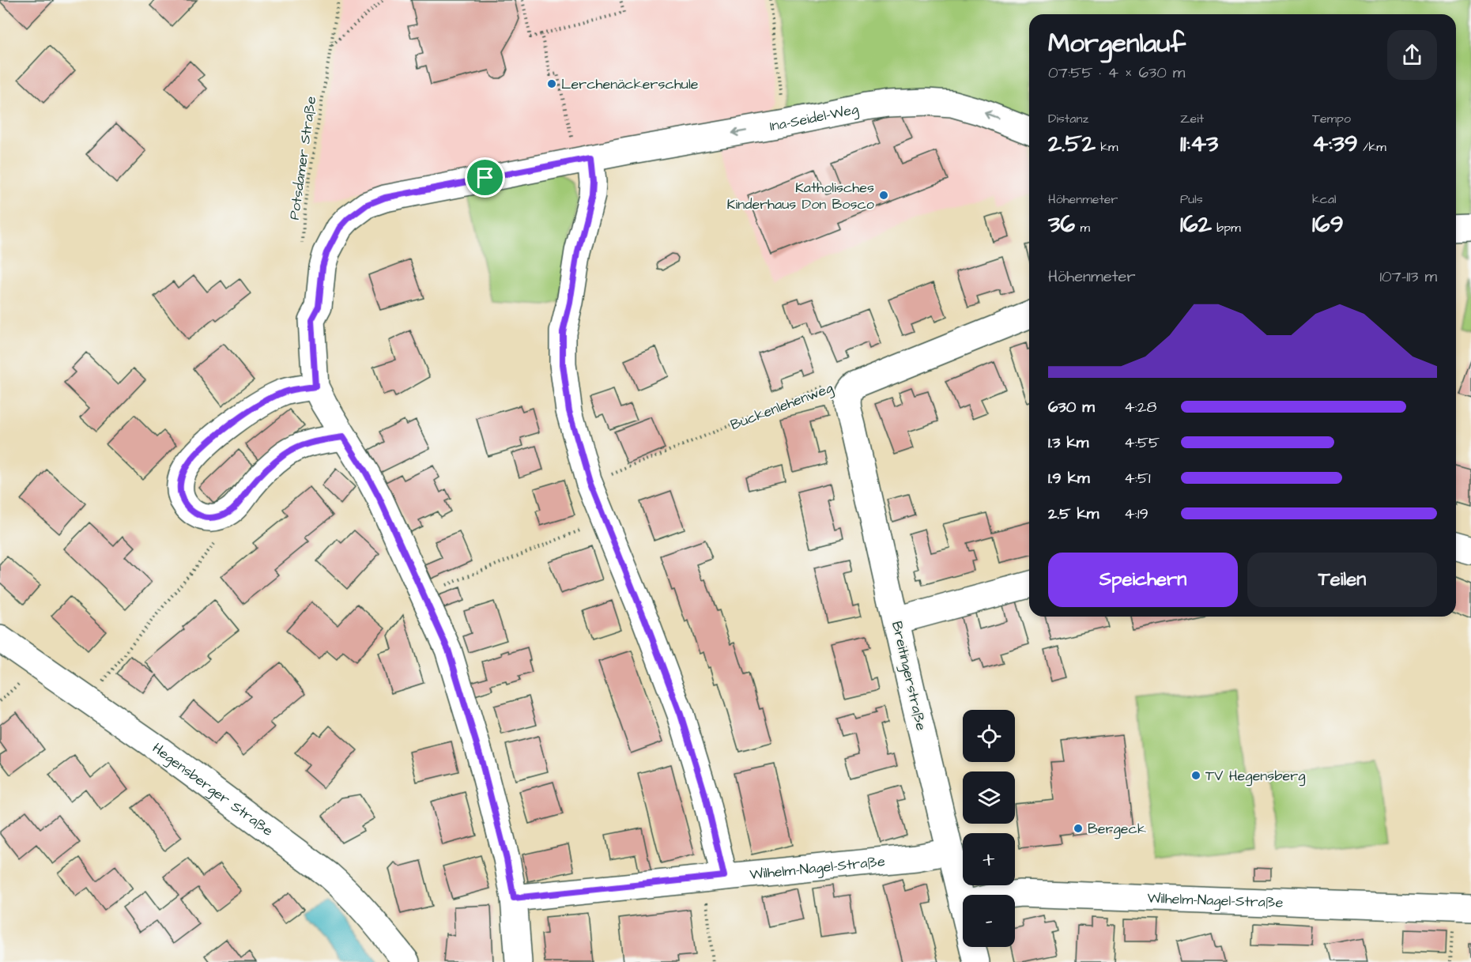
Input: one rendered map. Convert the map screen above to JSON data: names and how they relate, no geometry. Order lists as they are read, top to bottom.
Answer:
{
  "streets": {
    "street": [
      "Ina-Seidel-Weg",
      "Buckenlehenweg",
      "Breitingerstraße",
      "Hegensberger Straße",
      "Wilhelm-Nagel-Straße"
    ],
    "path": ["Potsdamer Straße"]
  },
  "crossings": [
    ["Buckenlehenweg", "Breitingerstraße"],
    ["Breitingerstraße", "Wilhelm-Nagel-Straße"]
  ],
  "one_way": ["Ina-Seidel-Weg"],
  "places": [
    "Lerchenäckerschule",
    "Katholisches Kinderhaus Don Bosco",
    "TV Hegensberg",
    "Bergeck"
  ],
  "page": {
    "heading": ["Morgenlauf", "07:55 · 4 × 630 m"],
    "stats": [
      ["Distanz", "2.52 km"],
      ["Zeit", "11:43"],
      ["Tempo", "4:39 /km"],
      ["Höhenmeter", "36 m"],
      ["Puls", "162 bpm"],
      ["kcal", "169"]
    ],
    "chart": ["Höhenmeter", "107–113 m"],
    "list": [
      {
        "name": "630 m",
        "note": "4:28"
      },
      {
        "name": "1.3 km",
        "note": "4:55"
      },
      {
        "name": "1.9 km",
        "note": "4:51"
      },
      {
        "name": "2.5 km",
        "note": "4:19"
      }
    ],
    "buttons": ["Speichern", "Teilen"],
    "map_buttons": ["+", "−"]
  }
}
